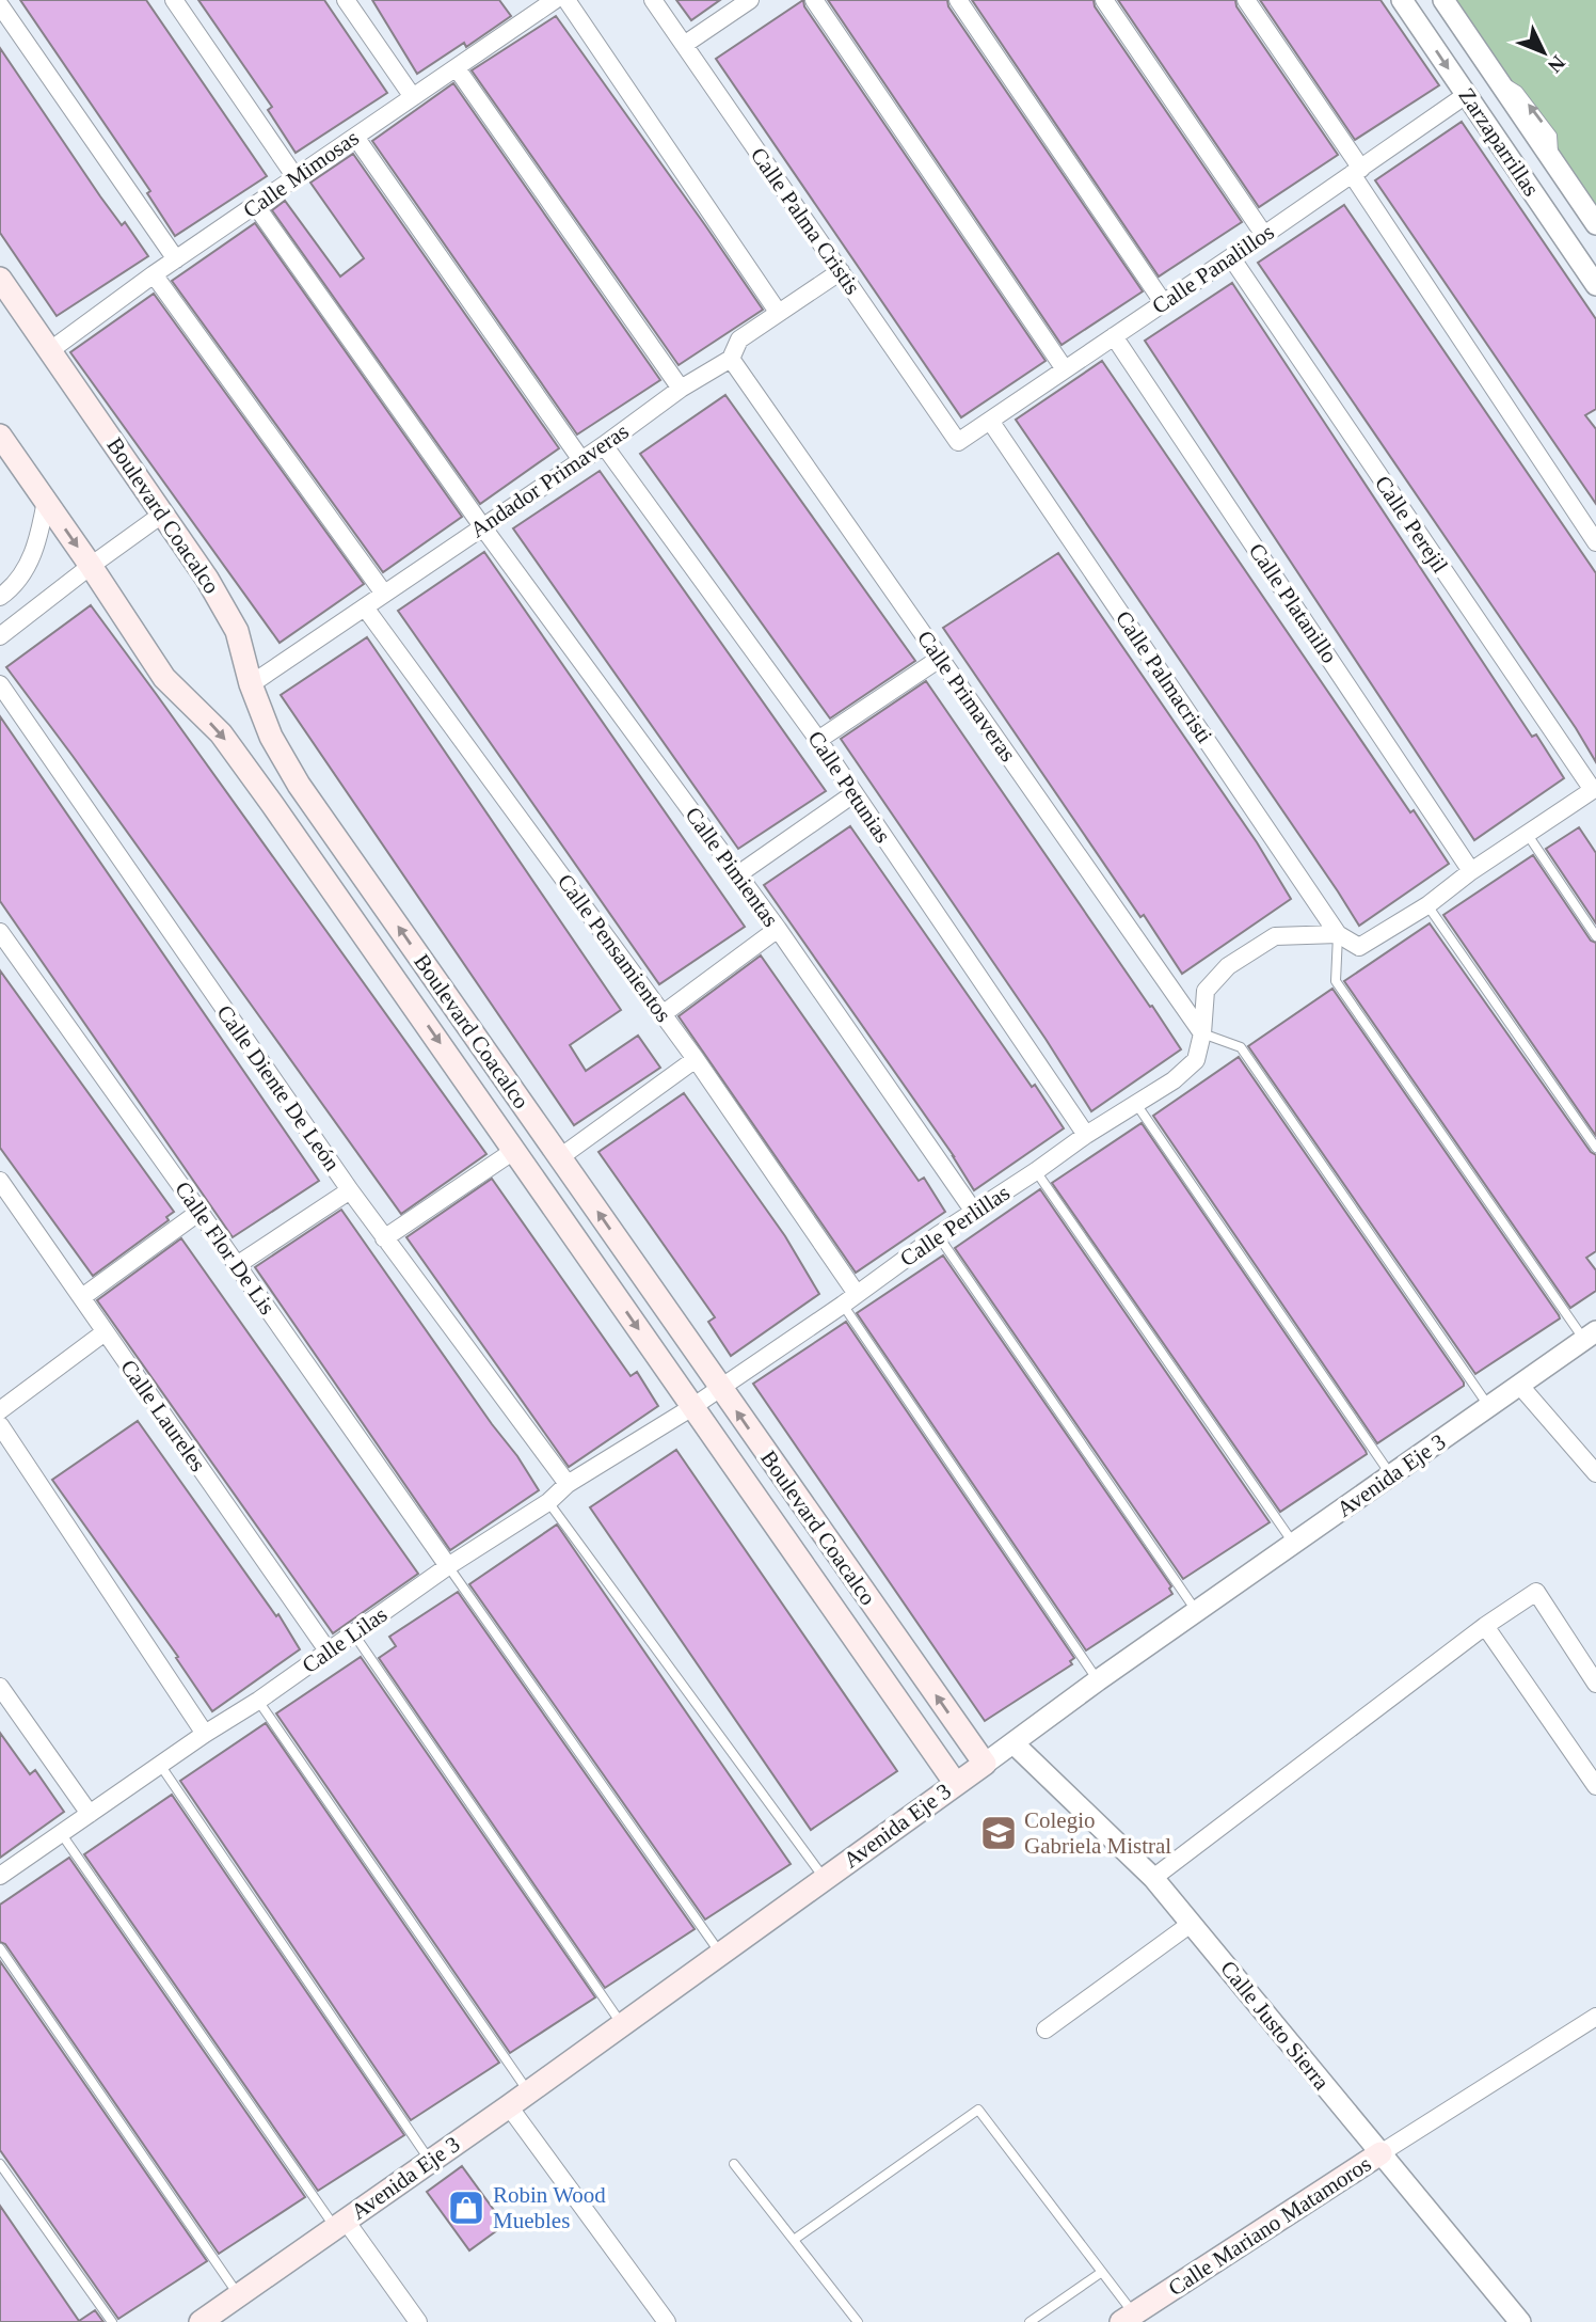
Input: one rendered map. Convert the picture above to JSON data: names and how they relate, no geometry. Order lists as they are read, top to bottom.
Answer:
{
  "streets": {
    "main road": ["Boulevard Coacalco", "Avenida Eje 3", "Calle Mariano Matamoros"],
    "street": [
      "Zarzaparrillas",
      "Calle Mimosas",
      "Calle Palma Cristis",
      "Calle Panalillos",
      "Andador Primaveras",
      "Calle Perejil",
      "Calle Platanillo",
      "Calle Palmacristi",
      "Calle Primaveras",
      "Calle Petunias",
      "Calle Pimientas",
      "Calle Pensamientos",
      "Calle Diente De León",
      "Calle Perlillas",
      "Calle Flor De Lis",
      "Calle Laureles",
      "Calle Lilas",
      "Calle Justo Sierra"
    ]
  },
  "crossings": [
    ["Zarzaparrillas", "Calle Panalillos"],
    ["Calle Mimosas", "Boulevard Coacalco"],
    ["Calle Mimosas", "Calle Pimientas"],
    ["Calle Palma Cristis", "Calle Panalillos"],
    ["Calle Palma Cristis", "Andador Primaveras"],
    ["Calle Panalillos", "Calle Perejil"],
    ["Calle Panalillos", "Calle Platanillo"],
    ["Calle Panalillos", "Calle Palmacristi"],
    ["Andador Primaveras", "Boulevard Coacalco"],
    ["Andador Primaveras", "Calle Primaveras"],
    ["Andador Primaveras", "Calle Petunias"],
    ["Andador Primaveras", "Calle Pimientas"],
    ["Andador Primaveras", "Calle Pensamientos"],
    ["Boulevard Coacalco", "Calle Perlillas"],
    ["Boulevard Coacalco", "Avenida Eje 3"],
    ["Boulevard Coacalco", "Calle Lilas"],
    ["Calle Palmacristi", "Calle Perlillas"],
    ["Calle Primaveras", "Calle Perlillas"],
    ["Calle Petunias", "Calle Perlillas"],
    ["Calle Pimientas", "Calle Perlillas"],
    ["Calle Pensamientos", "Calle Perlillas"],
    ["Calle Diente De León", "Calle Lilas"],
    ["Calle Perlillas", "Calle Lilas"],
    ["Calle Flor De Lis", "Calle Lilas"],
    ["Calle Laureles", "Calle Lilas"],
    ["Avenida Eje 3", "Calle Justo Sierra"],
    ["Calle Justo Sierra", "Calle Mariano Matamoros"]
  ],
  "places": {
    "school or university": ["Colegio Gabriela Mistral"],
    "shop": ["Robin Wood Muebles"]
  },
  "north": "bottom right"
}
